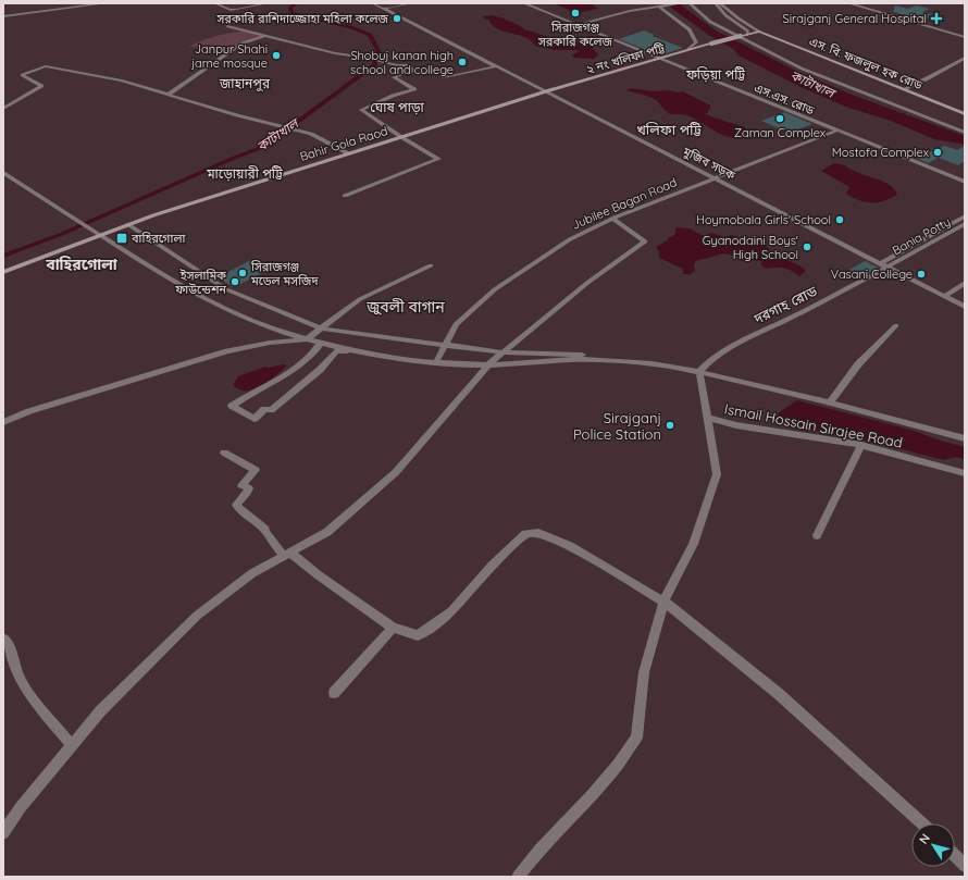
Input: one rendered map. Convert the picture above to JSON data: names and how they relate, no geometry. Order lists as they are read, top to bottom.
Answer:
{
  "streets": {
    "main road": ["২ নং খলিফা পট্টি", "এস. বি. ফজলুল হক রোড", "Bahir Gola Raod"],
    "street": [
      "এস.এস. রোড",
      "মুজিব সড়ক",
      "Jubilee Bagan Road",
      "Bania Potty",
      "দরগাহ রোড",
      "Ismail Hossain Sirajee Road"
    ]
  },
  "crossings": [
    ["২ নং খলিফা পট্টি", "এস. বি. ফজলুল হক রোড"],
    ["২ নং খলিফা পট্টি", "এস.এস. রোড"],
    ["২ নং খলিফা পট্টি", "Bahir Gola Raod"],
    ["২ নং খলিফা পট্টি", "মুজিব সড়ক"],
    ["এস.এস. রোড", "Jubilee Bagan Road"],
    ["Bahir Gola Raod", "মুজিব সড়ক"],
    ["মুজিব সড়ক", "Jubilee Bagan Road"],
    ["মুজিব সড়ক", "Bania Potty"],
    ["মুজিব সড়ক", "দরগাহ রোড"],
    ["Bania Potty", "দরগাহ রোড"]
  ],
  "districts": [
    "ফড়িয়া পট্টি",
    "জাহানপুর",
    "ঘোষ পাড়া",
    "খলিফা পট্টি",
    "মাড়োয়ারী পট্টি",
    "বাহিরগোলা",
    "জুবলী বাগান"
  ],
  "water": ["কাটাখাল"],
  "places": {
    "other": [
      "সিরাজগঞ্জ সরকারি কলেজ",
      "সরকারি রাশিদাজ্জোহা মহিলা কলেজ",
      "Janpur Shahi jame mosque",
      "Shobuj kanan high school and college",
      "Zaman Complex",
      "Mostofa Complex",
      "Hoymobala Girls' School",
      "Gyanodaini Boys' High School",
      "সিরাজগঞ্জ মডেল মসজিদ",
      "Vasani College",
      "ইসলামিক ফাউন্ডেশন",
      "Sirajganj Police Station"
    ],
    "health": ["Sirajganj General Hospital"],
    "transit": ["বাহিরগোলা"]
  },
  "north": "top left"
}
